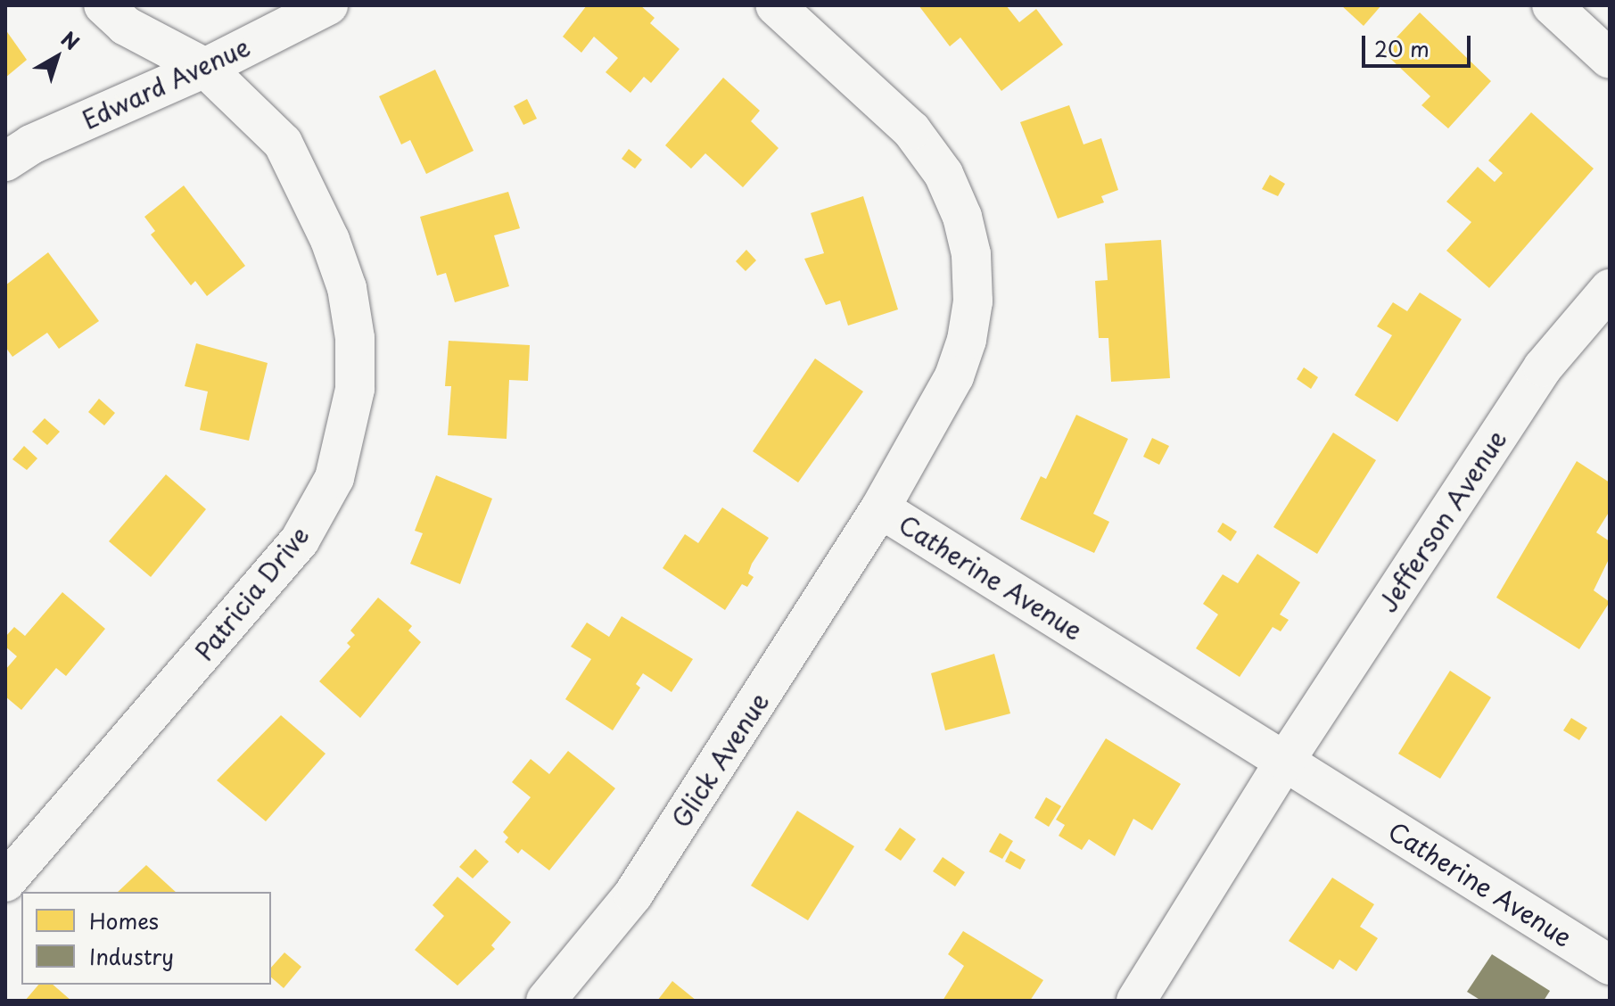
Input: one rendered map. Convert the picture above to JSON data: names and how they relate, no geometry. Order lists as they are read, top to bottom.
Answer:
{
  "streets": {
    "street": [
      "Edward Avenue",
      "Jefferson Avenue",
      "Catherine Avenue",
      "Patricia Drive",
      "Glick Avenue"
    ]
  },
  "crossings": [
    ["Edward Avenue", "Patricia Drive"],
    ["Jefferson Avenue", "Catherine Avenue"],
    ["Catherine Avenue", "Glick Avenue"]
  ],
  "legend": ["Homes", "Industry"],
  "scale_bar": "20 m",
  "north": "top right"
}
